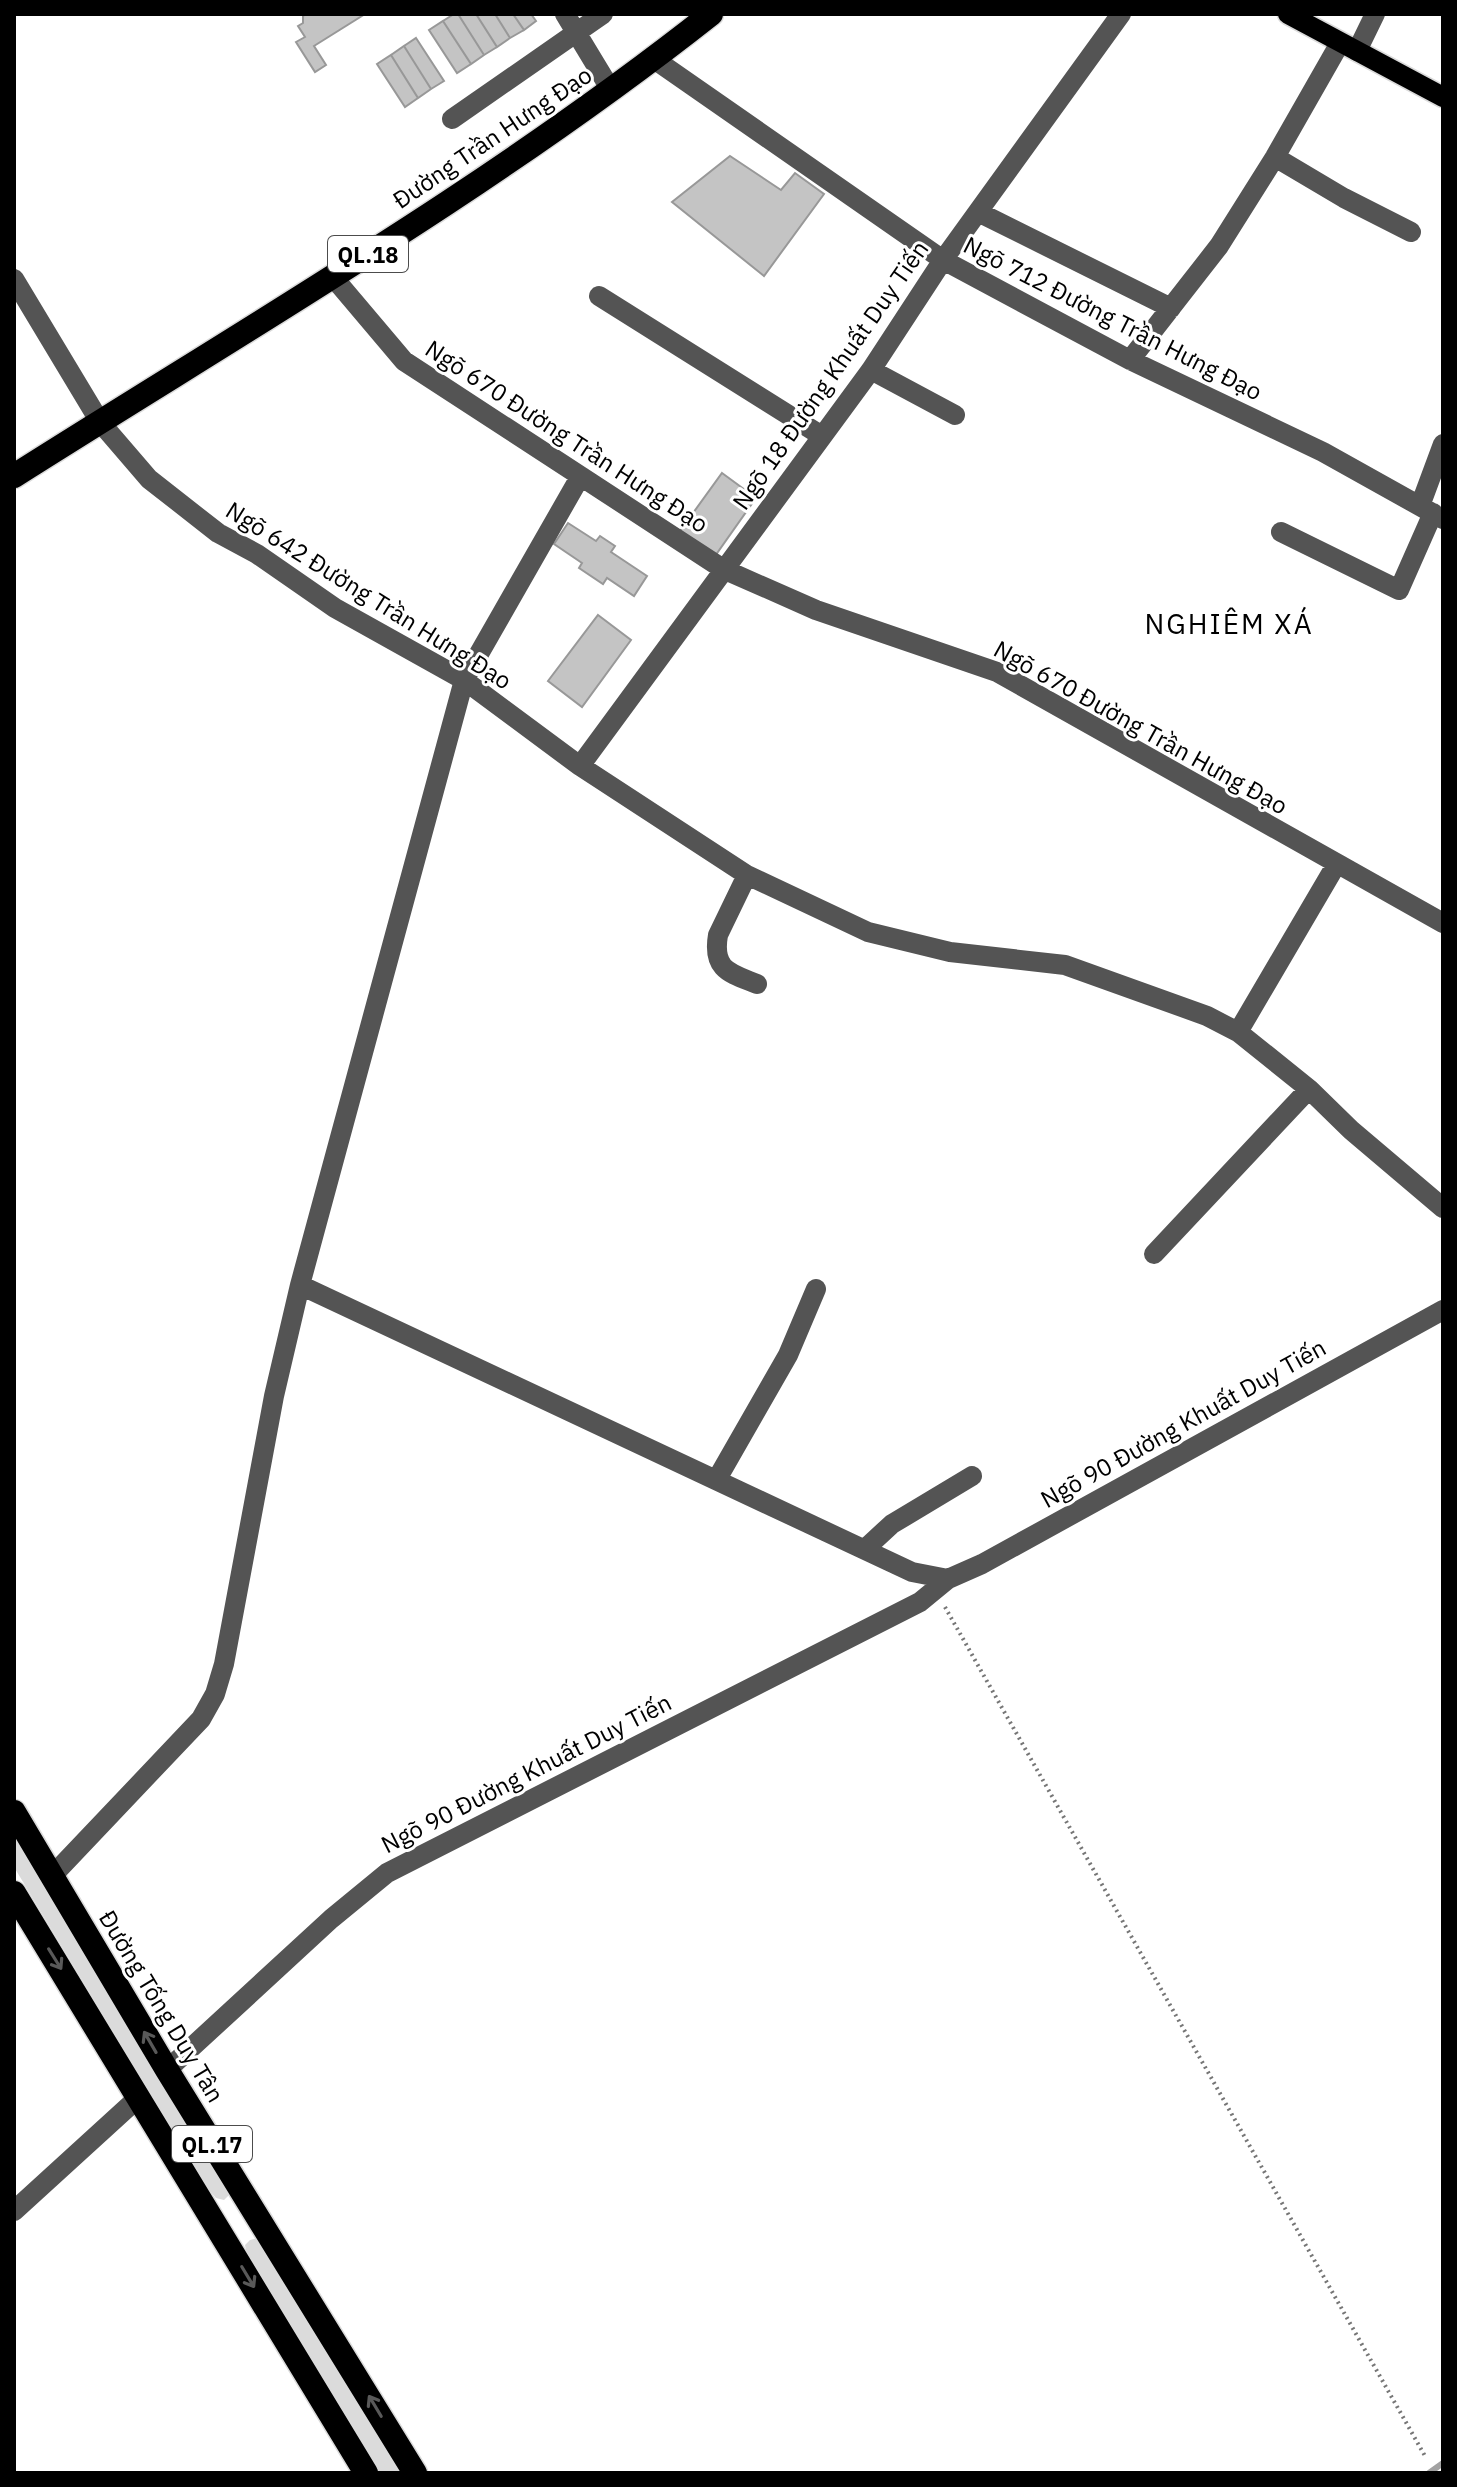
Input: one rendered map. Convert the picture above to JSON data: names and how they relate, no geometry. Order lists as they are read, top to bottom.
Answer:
{
  "streets": {
    "highway": [
      "Đường Trần Hưng Đạo",
      "QL.18",
      "Đường Tống Duy Tân",
      "QL.17"
    ],
    "street": [
      "Ngõ 712 Đường Trần Hưng Đạo",
      "Ngõ 18 Đường Khuất Duy Tiến",
      "Ngõ 670 Đường Trần Hưng Đạo",
      "Ngõ 642 Đường Trần Hưng Đạo",
      "Ngõ 90 Đường Khuất Duy Tiến"
    ]
  },
  "crossings": [
    ["Đường Trần Hưng Đạo", "Ngõ 712 Đường Trần Hưng Đạo"],
    ["Đường Trần Hưng Đạo", "Ngõ 670 Đường Trần Hưng Đạo"],
    ["Đường Trần Hưng Đạo", "Ngõ 642 Đường Trần Hưng Đạo"],
    ["Ngõ 712 Đường Trần Hưng Đạo", "Ngõ 18 Đường Khuất Duy Tiến"],
    ["Ngõ 18 Đường Khuất Duy Tiến", "Ngõ 670 Đường Trần Hưng Đạo"],
    ["Ngõ 18 Đường Khuất Duy Tiến", "Ngõ 642 Đường Trần Hưng Đạo"],
    ["Ngõ 90 Đường Khuất Duy Tiến", "Đường Tống Duy Tân"]
  ],
  "districts": ["NGHIÊM XÁ"]
}
